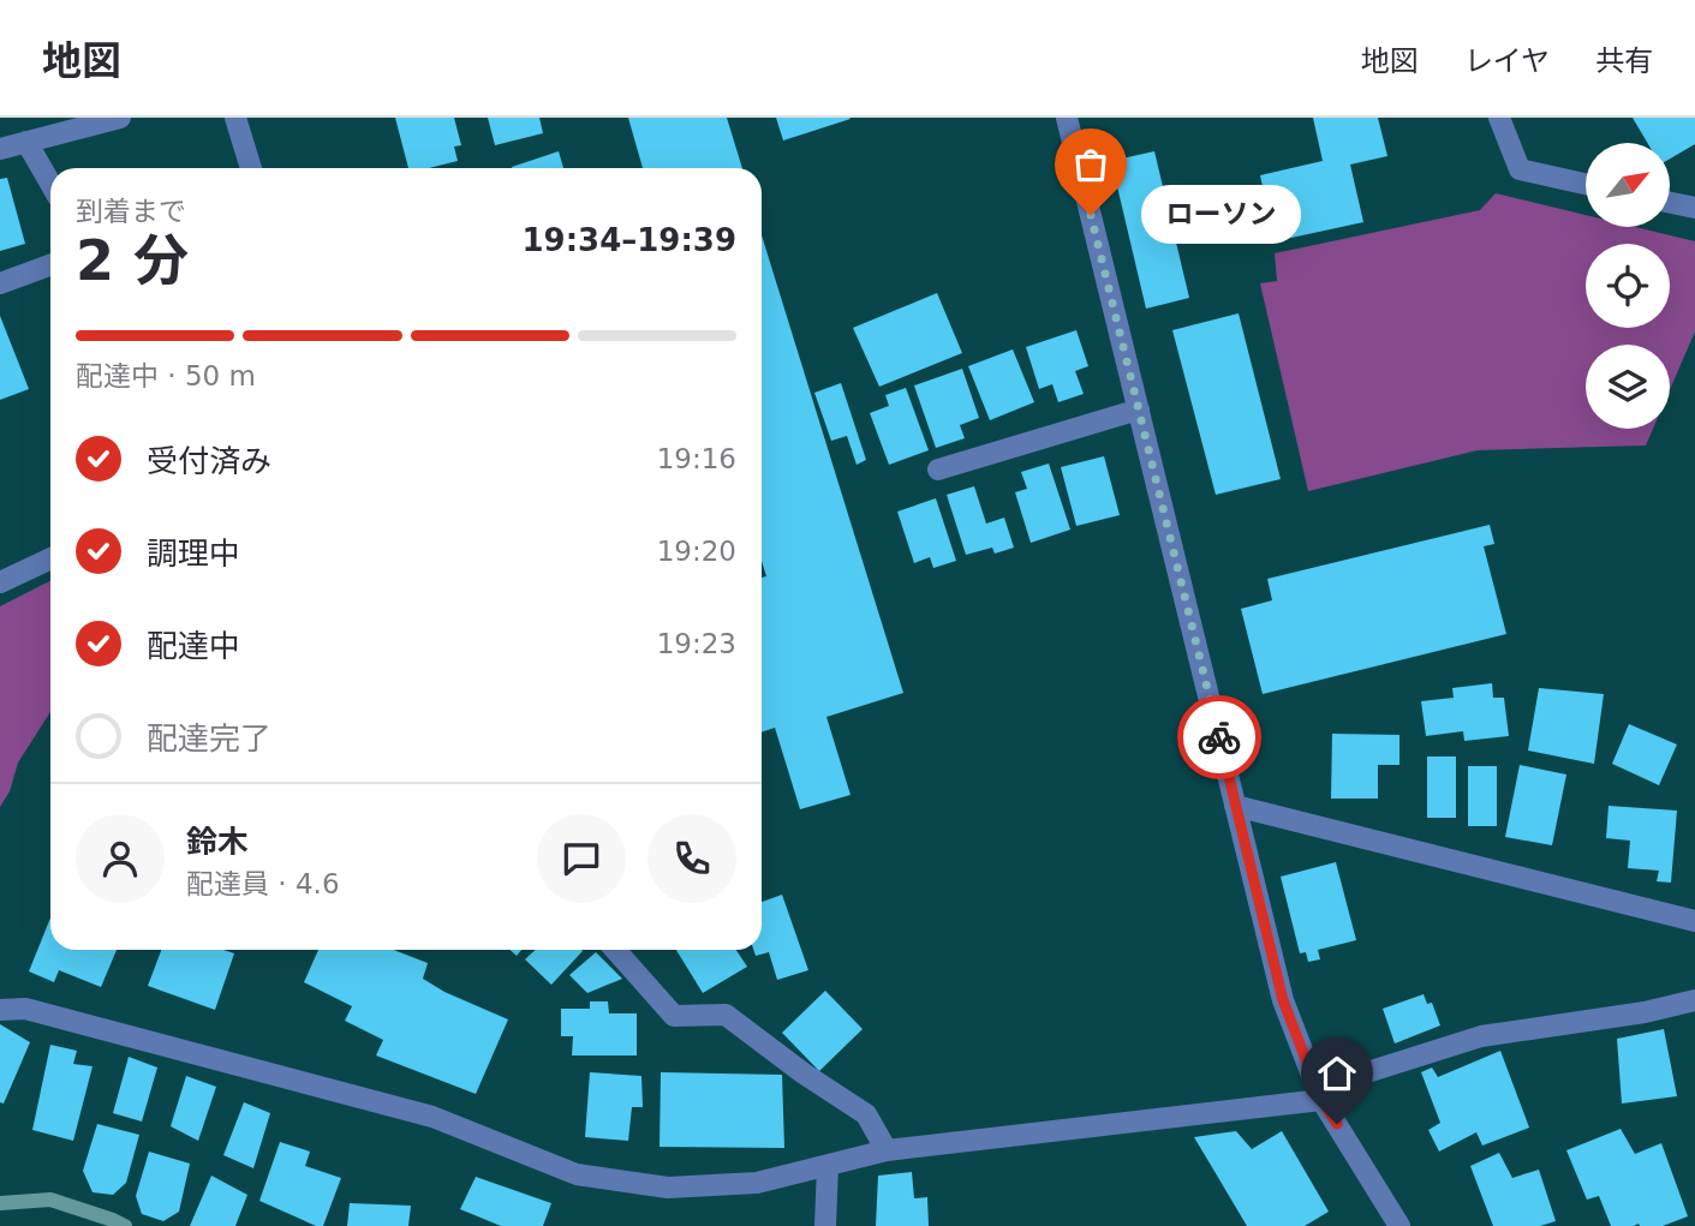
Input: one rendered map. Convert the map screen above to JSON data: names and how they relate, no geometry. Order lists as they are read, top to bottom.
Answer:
{
  "places": ["ローソン"],
  "north": "top right",
  "page": {
    "header": "地図",
    "nav": ["地図", "レイヤ", "共有"],
    "heading": ["2 分", "到着まで", "19:34–19:39"],
    "panel": ["鈴木", "配達員 · 4.6"],
    "bubble": "ローソン",
    "bar": "配達中 · 50 m",
    "list": [
      ["受付済み", "19:16"],
      ["調理中", "19:20"],
      ["配達中", "19:23"],
      "配達完了"
    ]
  }
}
